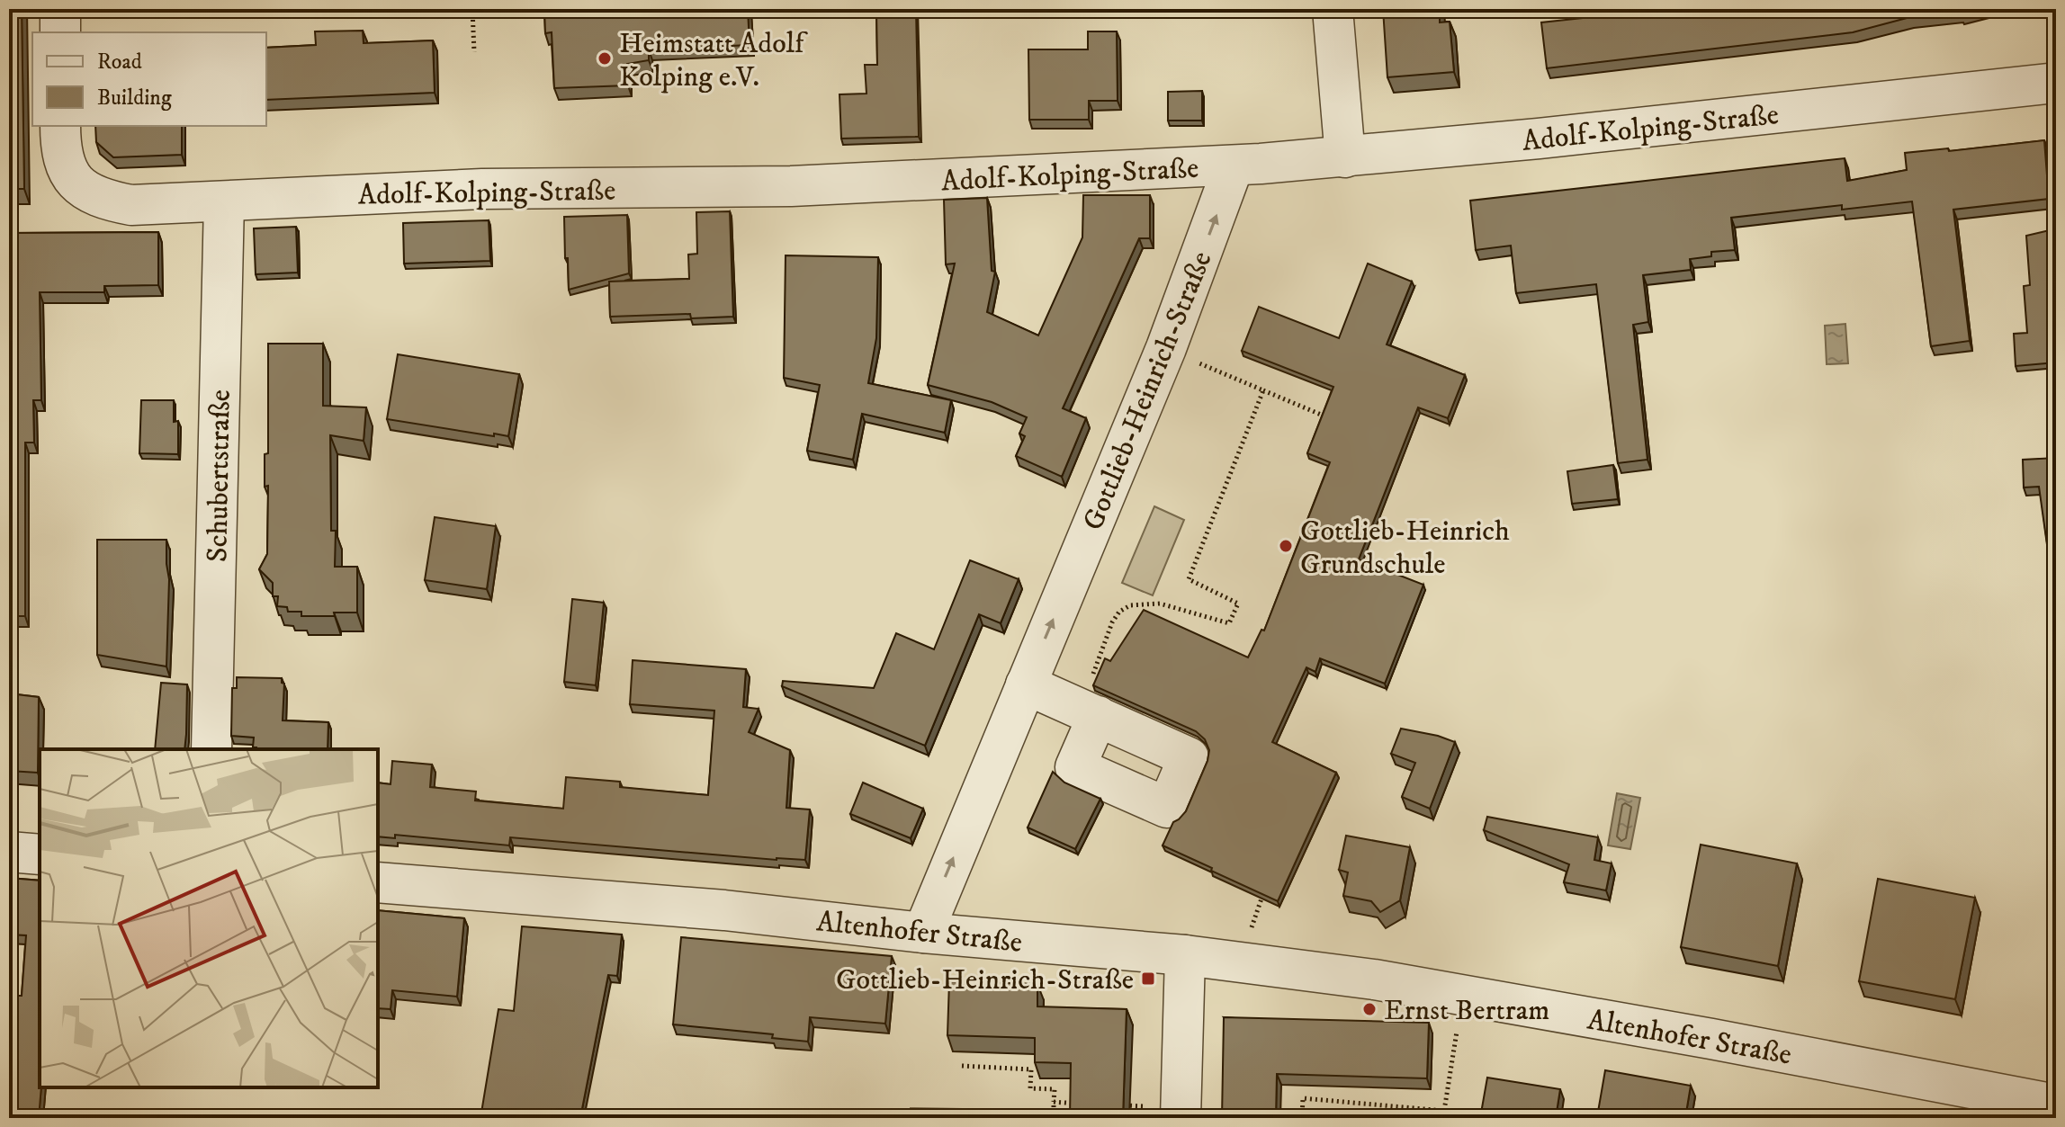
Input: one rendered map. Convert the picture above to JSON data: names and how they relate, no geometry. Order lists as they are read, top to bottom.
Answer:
{
  "streets": {
    "street": [
      "Adolf-Kolping-Straße",
      "Gottlieb-Heinrich-Straße",
      "Schubertstraße",
      "Altenhofer Straße"
    ]
  },
  "crossings": [
    ["Adolf-Kolping-Straße", "Gottlieb-Heinrich-Straße"],
    ["Adolf-Kolping-Straße", "Schubertstraße"],
    ["Gottlieb-Heinrich-Straße", "Altenhofer Straße"]
  ],
  "one_way": ["Gottlieb-Heinrich-Straße"],
  "places": {
    "other": ["Heimstatt Adolf Kolping e.V.", "Gottlieb-Heinrich Grundschule", "Ernst Bertram"],
    "transit": ["Gottlieb-Heinrich-Straße"]
  },
  "legend": ["Road", "Building"]
}
